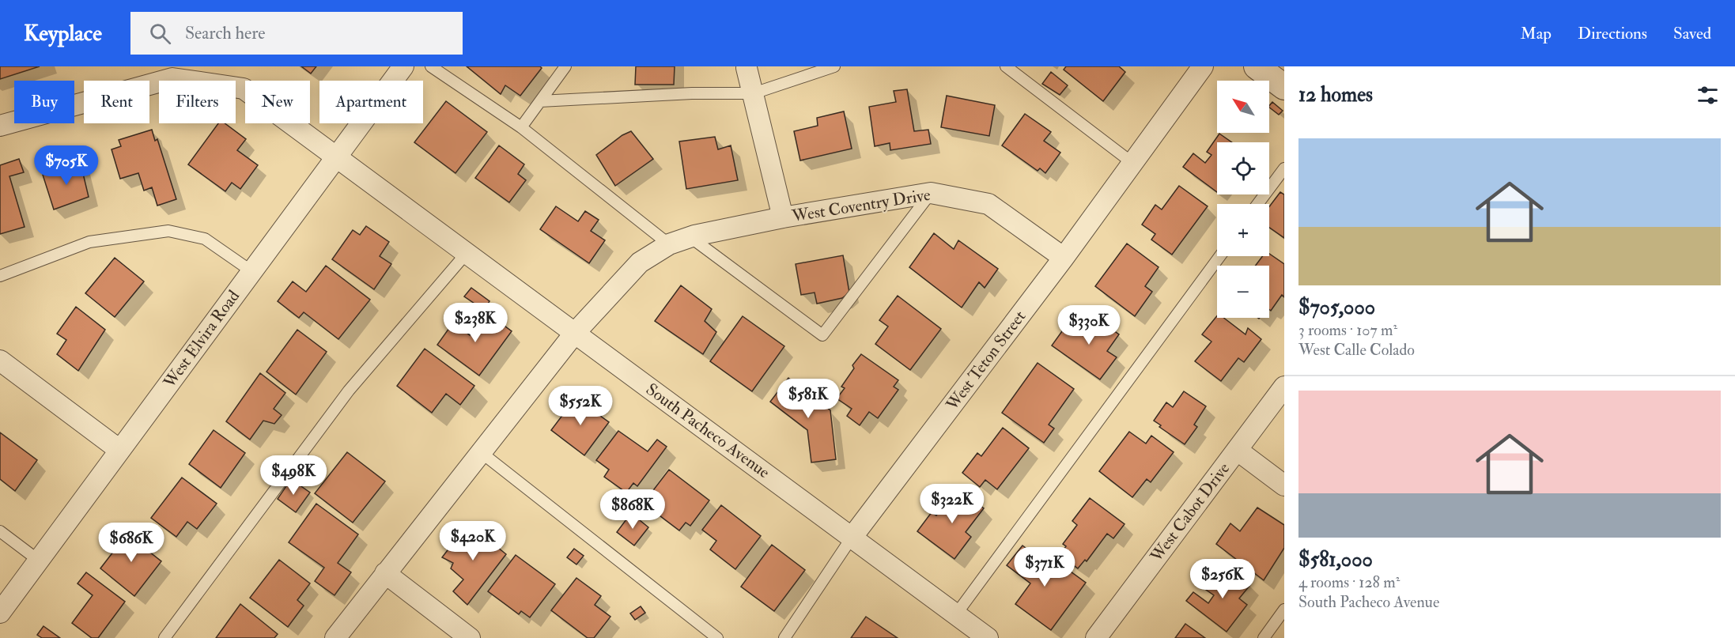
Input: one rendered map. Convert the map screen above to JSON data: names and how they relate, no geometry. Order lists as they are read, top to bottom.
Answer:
{
  "streets": {
    "street": [
      "West Coventry Drive",
      "West Elvira Road",
      "West Teton Street",
      "South Pacheco Avenue",
      "West Cabot Drive"
    ]
  },
  "crossings": [
    ["West Coventry Drive", "West Teton Street"],
    ["West Coventry Drive", "South Pacheco Avenue"],
    ["West Elvira Road", "South Pacheco Avenue"],
    ["West Teton Street", "South Pacheco Avenue"]
  ],
  "north": "top left",
  "page": {
    "header": "Keyplace",
    "search": "Search here",
    "nav": ["Map", "Directions", "Saved"],
    "heading": "12 homes",
    "map_buttons": ["+", "−"],
    "chip": [
      "Buy",
      "Rent",
      "Filters",
      "New",
      "Apartment"
    ],
    "list": [
      {
        "name": "$705,000",
        "note": "3 rooms · 107 m² · West Calle Colado"
      },
      {
        "name": "$581,000",
        "note": "4 rooms · 128 m² · South Pacheco Avenue"
      }
    ],
    "price": [
      "$705K",
      "$238K",
      "$330K",
      "$581K",
      "$552K",
      "$498K",
      "$322K",
      "$868K",
      "$420K",
      "$686K",
      "$371K",
      "$256K"
    ]
  }
}
